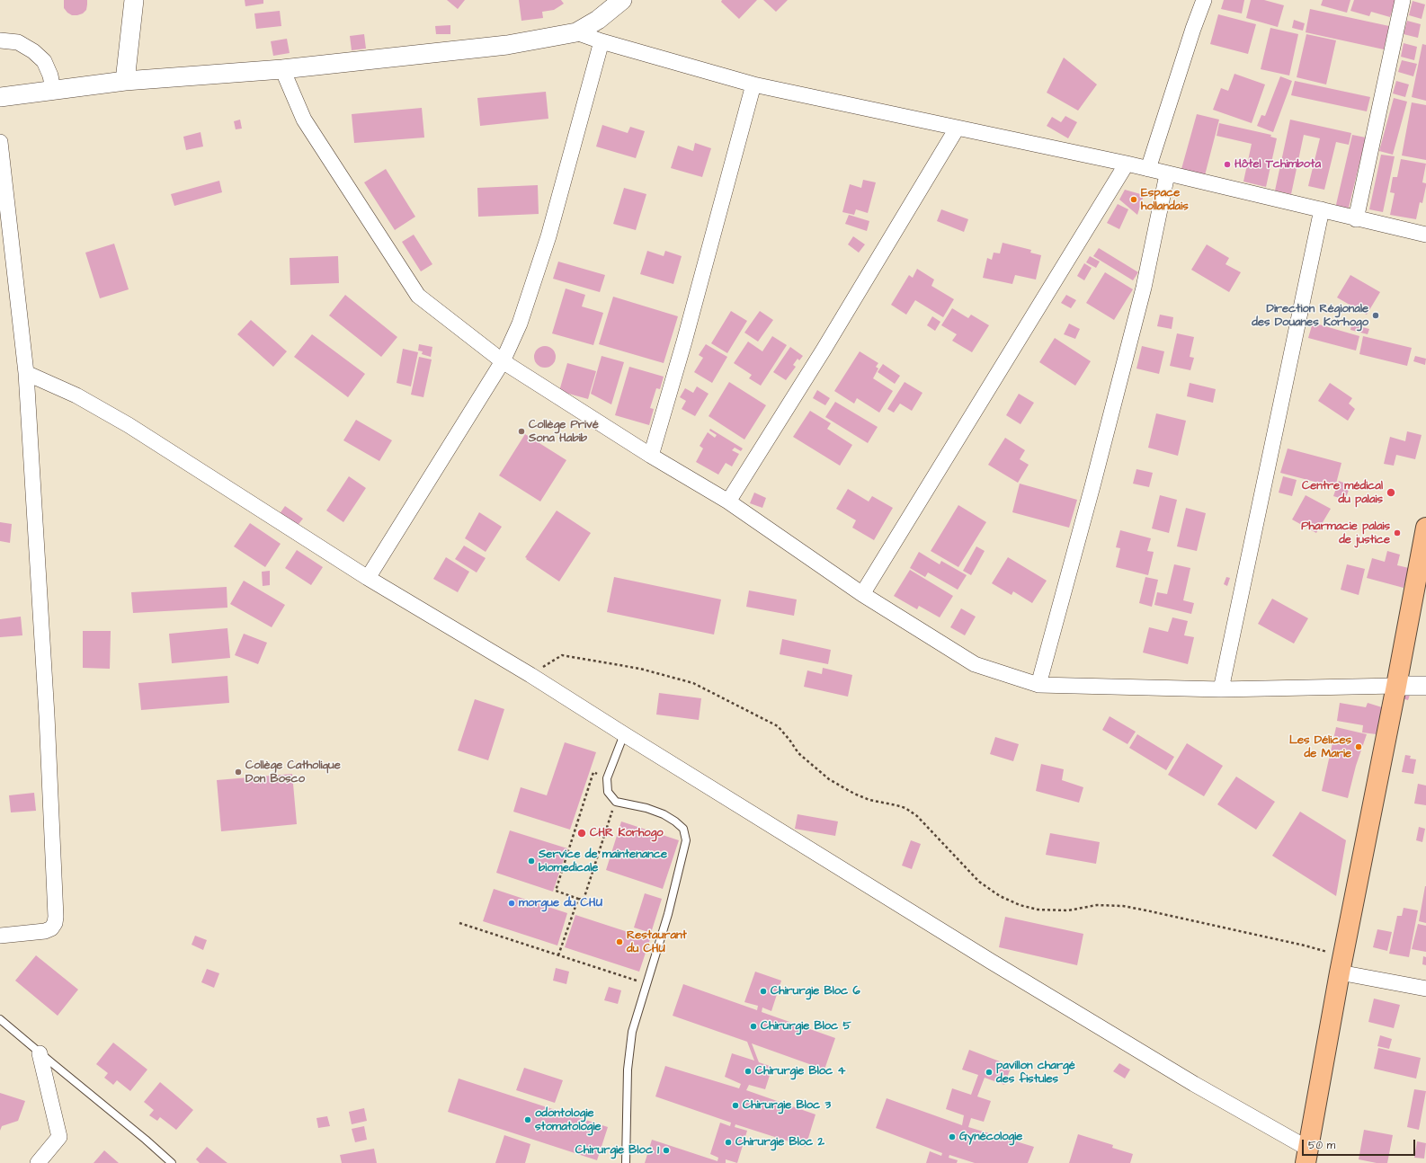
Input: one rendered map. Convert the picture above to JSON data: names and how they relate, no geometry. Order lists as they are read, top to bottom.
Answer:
{
  "places": [
    "Hôtel Tchimbota",
    "Espace hollandais",
    "Direction Régionale des Douanes Korhogo",
    "Collège Privé Sona Habib",
    "Centre médical du palais",
    "Pharmacie palais de justice",
    "Les Délices de Marie",
    "Collège Catholique Don Bosco",
    "CHR Korhogo",
    "Service de maintenance biomedicale",
    "morgue du CHU",
    "Restaurant du CHU",
    "Chirurgie Bloc 6",
    "Chirurgie Bloc 5",
    "Chirurgie Bloc 4",
    "pavillon chargé des fistules",
    "Chirurgie Bloc 3",
    "odontologie stomatologie",
    "Gynécologie",
    "Chirurgie Bloc 2",
    "Chirurgie Bloc 1"
  ],
  "scale_bar": "50 m"
}
